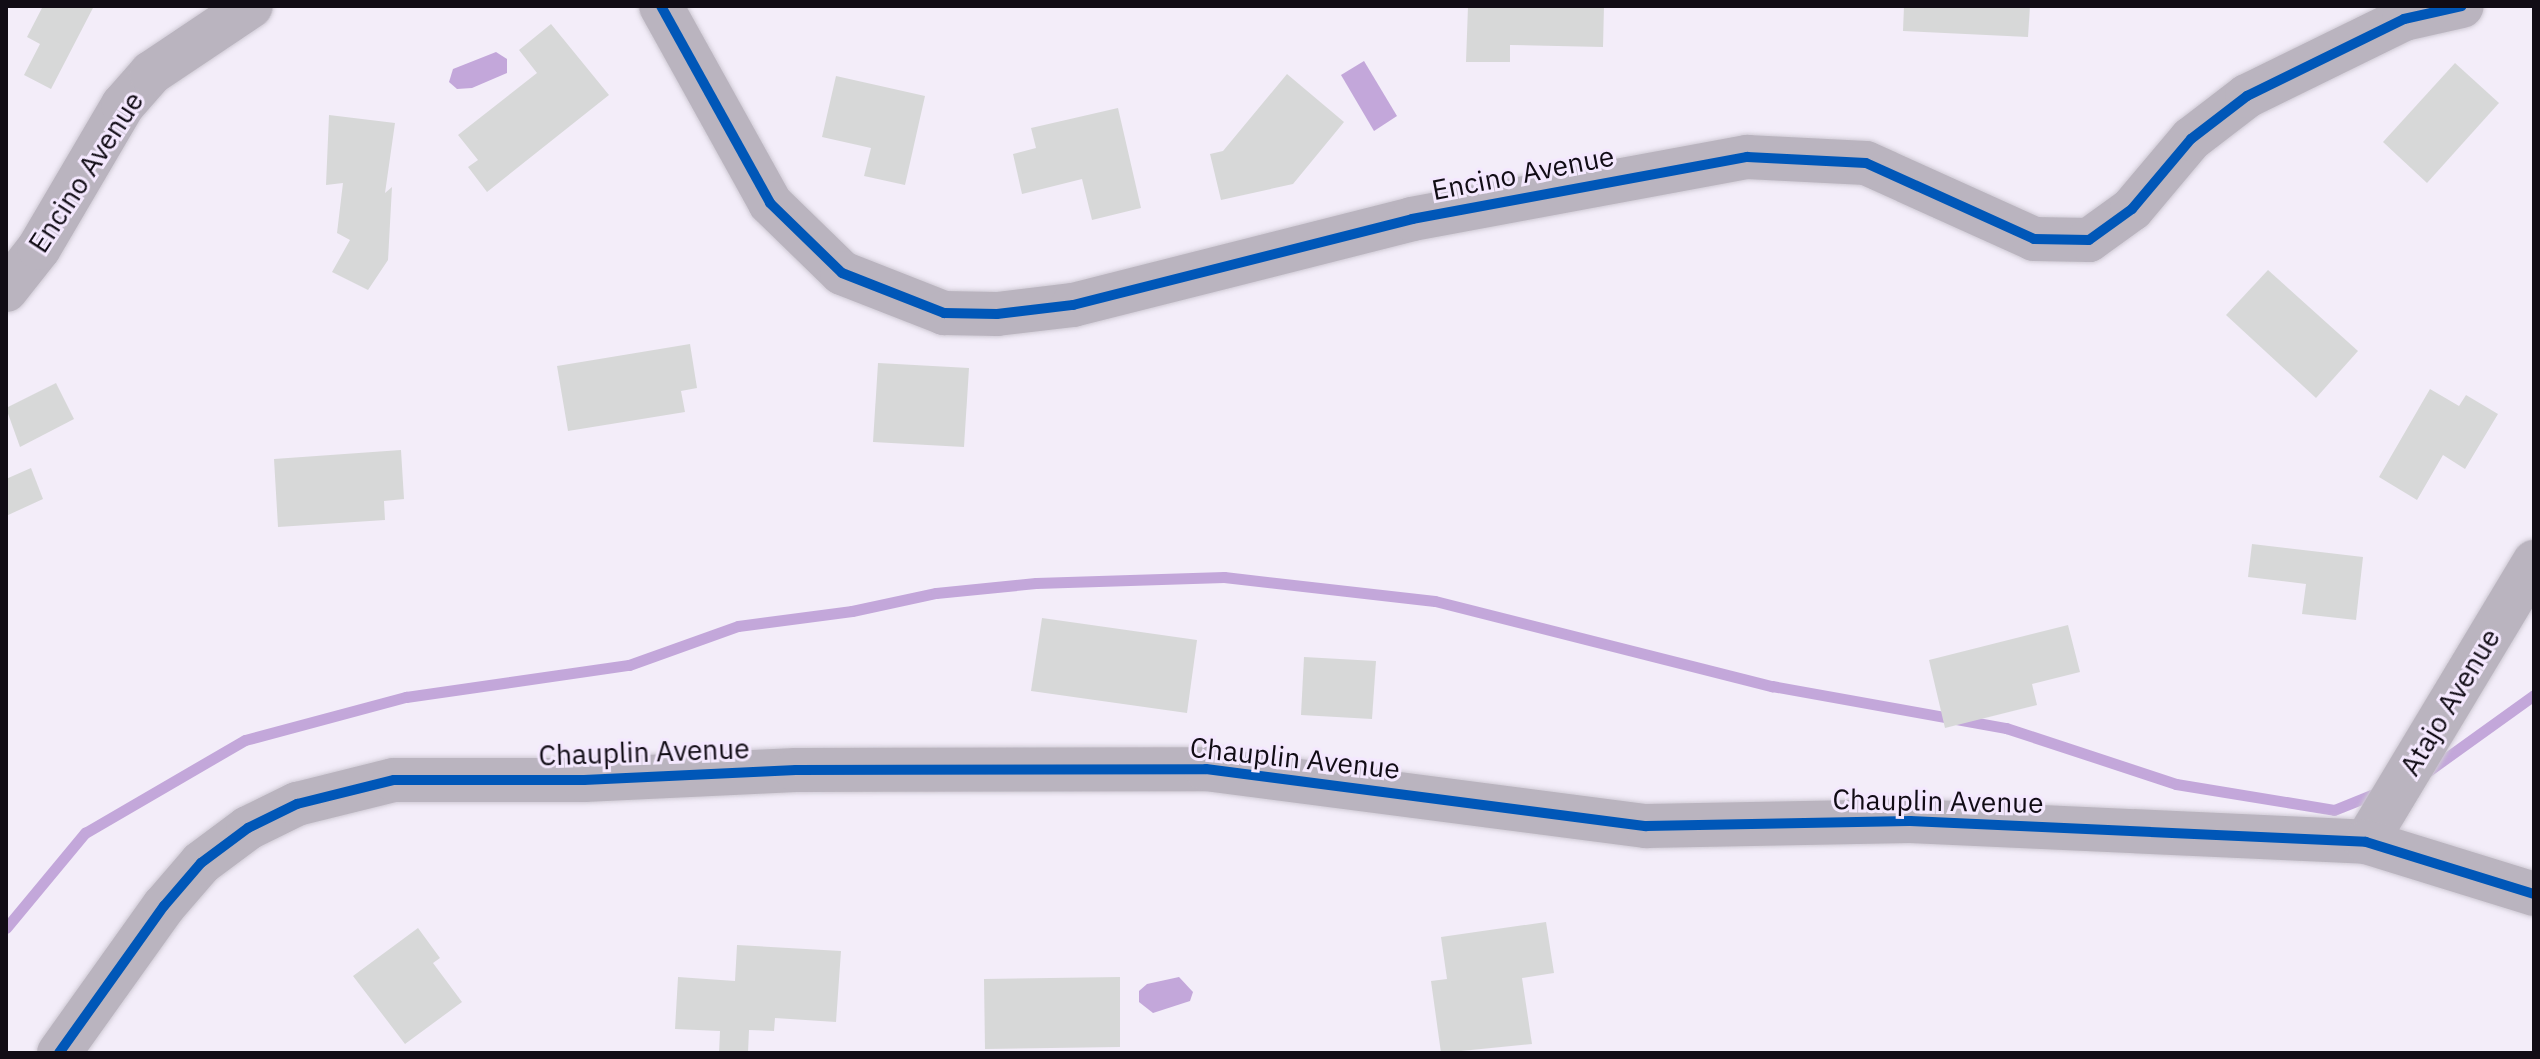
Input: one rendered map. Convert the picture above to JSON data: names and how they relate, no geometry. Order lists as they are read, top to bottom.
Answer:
{
  "streets": {
    "street": ["Encino Avenue", "Atajo Avenue", "Chauplin Avenue"]
  },
  "crossings": [
    ["Atajo Avenue", "Chauplin Avenue"]
  ]
}
